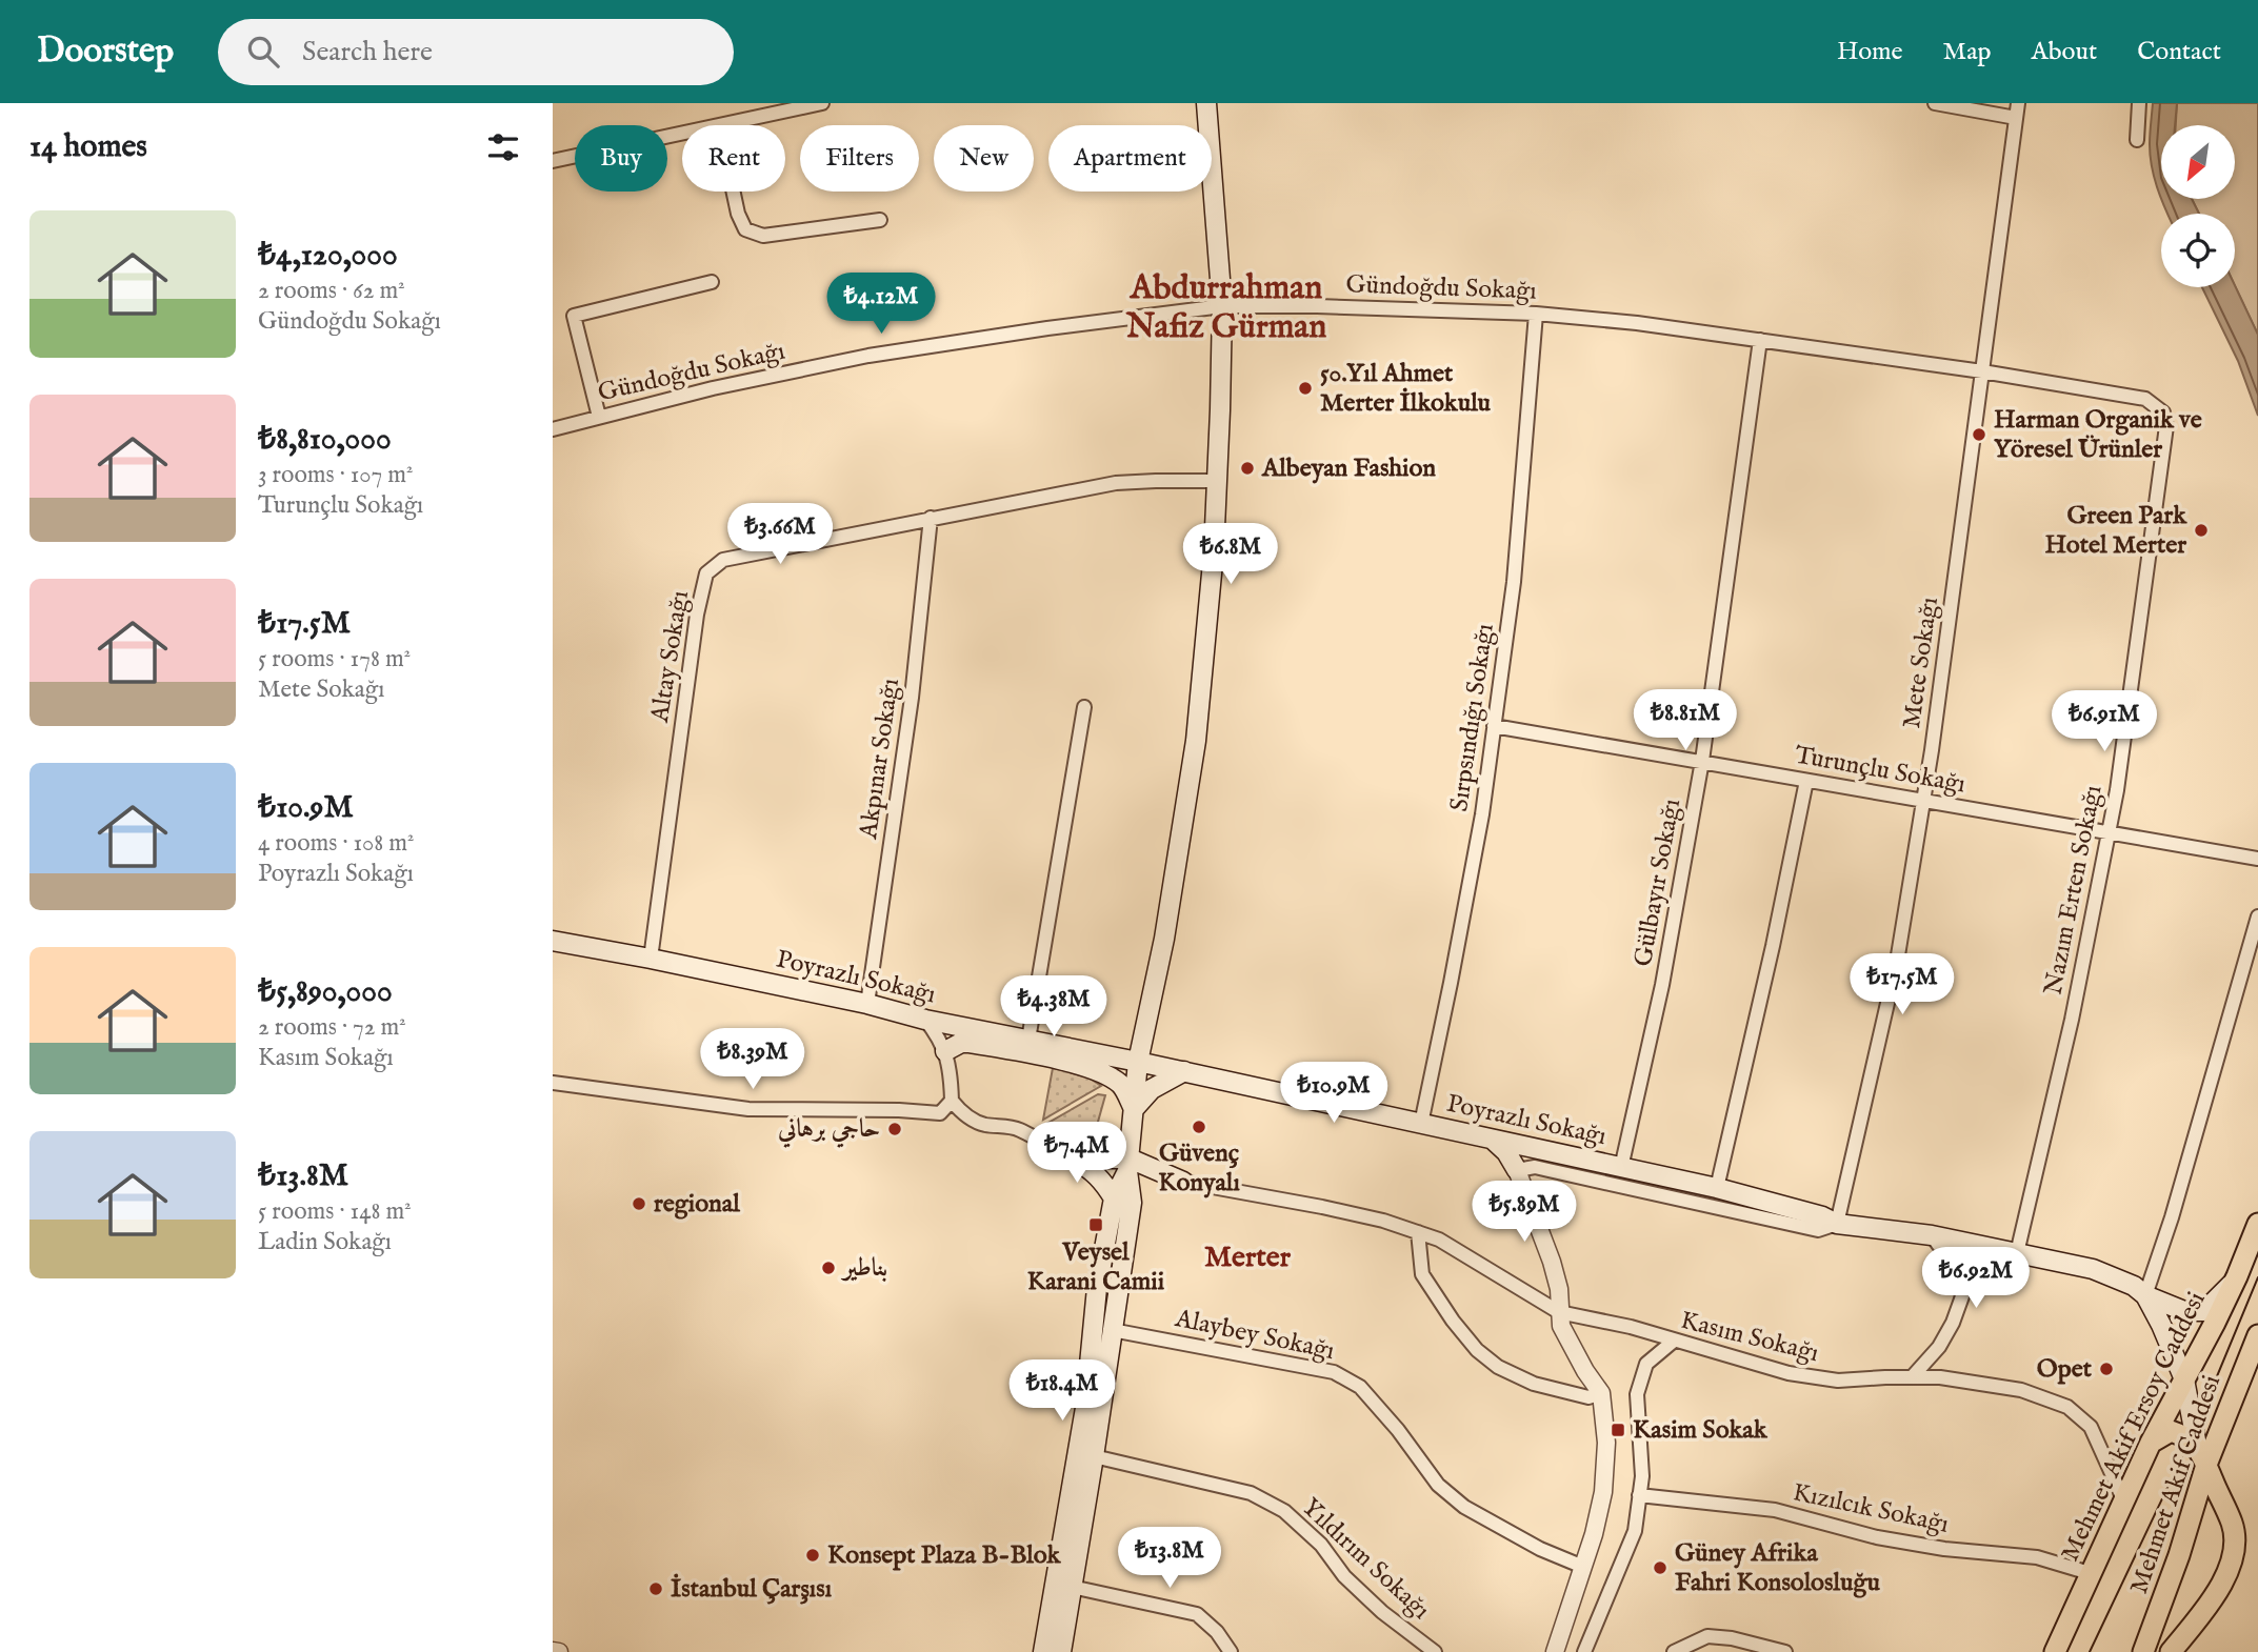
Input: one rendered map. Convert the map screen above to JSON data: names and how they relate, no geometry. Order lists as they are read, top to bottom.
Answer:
{
  "streets": {
    "main road": ["Poyrazlı Sokağı", "Mehmet Akif Ersoy Caddesi", "Mehmet Akif Caddesi"],
    "street": [
      "Gündoğdu Sokağı",
      "Altay Sokağı",
      "Mete Sokağı",
      "Sırpsındığı Sokağı",
      "Akpınar Sokağı",
      "Turunçlu Sokağı",
      "Gülbayır Sokağı",
      "Nazım Erten Sokağı",
      "Alaybey Sokağı",
      "Kasım Sokağı",
      "Kızılcık Sokağı",
      "Yıldırım Sokağı"
    ]
  },
  "crossings": [
    ["Gündoğdu Sokağı", "Mete Sokağı"],
    ["Gündoğdu Sokağı", "Sırpsındığı Sokağı"],
    ["Gündoğdu Sokağı", "Gülbayır Sokağı"],
    ["Gündoğdu Sokağı", "Nazım Erten Sokağı"],
    ["Altay Sokağı", "Akpınar Sokağı"],
    ["Altay Sokağı", "Poyrazlı Sokağı"],
    ["Mete Sokağı", "Turunçlu Sokağı"],
    ["Mete Sokağı", "Nazım Erten Sokağı"],
    ["Mete Sokağı", "Poyrazlı Sokağı"],
    ["Sırpsındığı Sokağı", "Turunçlu Sokağı"],
    ["Sırpsındığı Sokağı", "Poyrazlı Sokağı"],
    ["Akpınar Sokağı", "Poyrazlı Sokağı"],
    ["Turunçlu Sokağı", "Gülbayır Sokağı"],
    ["Turunçlu Sokağı", "Nazım Erten Sokağı"],
    ["Gülbayır Sokağı", "Poyrazlı Sokağı"],
    ["Nazım Erten Sokağı", "Poyrazlı Sokağı"],
    ["Poyrazlı Sokağı", "Mehmet Akif Ersoy Caddesi"],
    ["Kasım Sokağı", "Mehmet Akif Ersoy Caddesi"],
    ["Mehmet Akif Ersoy Caddesi", "Kızılcık Sokağı"]
  ],
  "districts": ["Abdurrahman Nafiz Gürman", "Merter"],
  "places": {
    "other": [
      "50.Yıl Ahmet Merter İlkokulu",
      "Harman Organik ve Yöresel Ürünler",
      "Albeyan Fashion",
      "Green Park Hotel Merter",
      "Güvenç Konyalı",
      "حاجي برهاني",
      "regional",
      "بناطير",
      "Opet",
      "Konsept Plaza B-Blok",
      "Güney Afrika Fahri Konsolosluğu",
      "İstanbul Çarşısı"
    ],
    "transit": ["Veysel Karani Camii", "Kasim Sokak"]
  },
  "north": "bottom left",
  "page": {
    "header": "Doorstep",
    "search": "Search here",
    "nav": [
      "Home",
      "Map",
      "About",
      "Contact"
    ],
    "heading": "14 homes",
    "chip": [
      "Buy",
      "Rent",
      "Filters",
      "New",
      "Apartment"
    ],
    "list": [
      {
        "name": "₺4,120,000",
        "note": "2 rooms · 62 m² · Gündoğdu Sokağı"
      },
      {
        "name": "₺8,810,000",
        "note": "3 rooms · 107 m² · Turunçlu Sokağı"
      },
      {
        "name": "₺17.5M",
        "note": "5 rooms · 178 m² · Mete Sokağı"
      },
      {
        "name": "₺10.9M",
        "note": "4 rooms · 108 m² · Poyrazlı Sokağı"
      },
      {
        "name": "₺5,890,000",
        "note": "2 rooms · 72 m² · Kasım Sokağı"
      },
      {
        "name": "₺13.8M",
        "note": "5 rooms · 148 m² · Ladin Sokağı"
      }
    ],
    "price": [
      "₺4.12M",
      "₺3.66M",
      "₺6.8M",
      "₺8.81M",
      "₺6.91M",
      "₺17.5M",
      "₺4.38M",
      "₺8.39M",
      "₺10.9M",
      "₺7.4M",
      "₺5.89M",
      "₺6.92M",
      "₺18.4M",
      "₺13.8M"
    ]
  }
}
